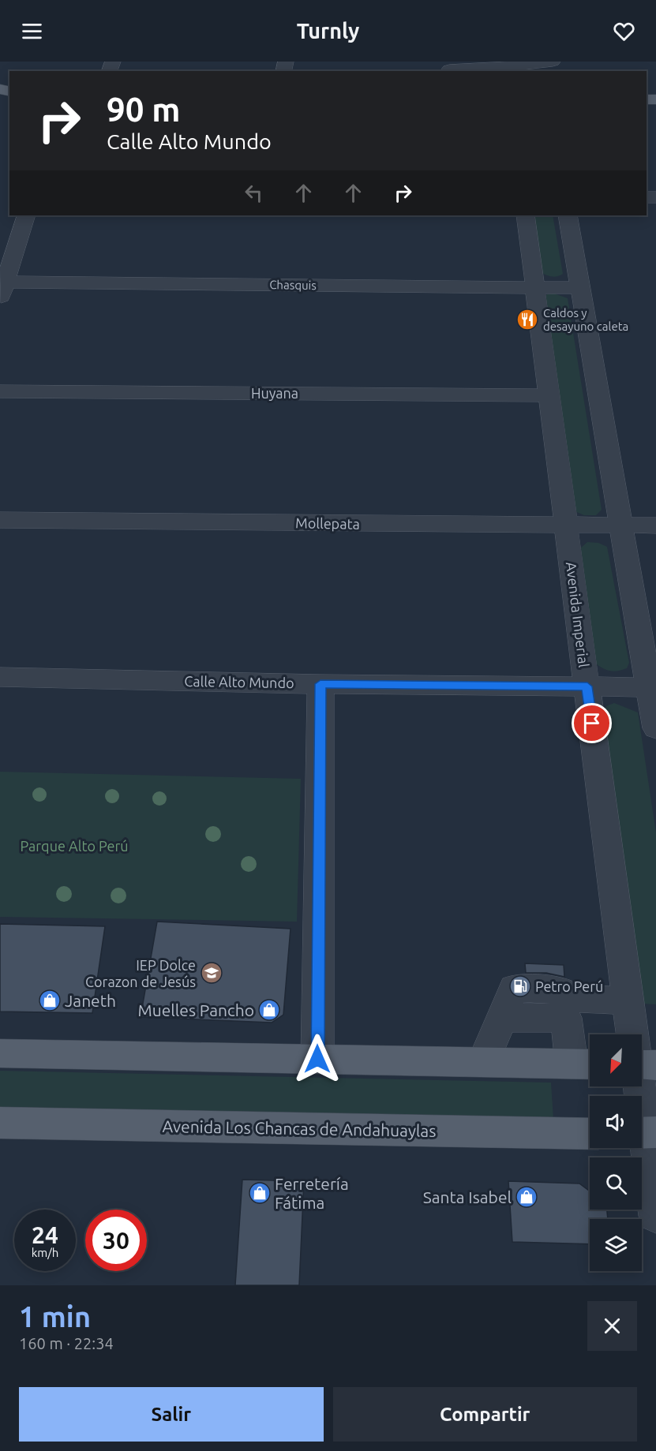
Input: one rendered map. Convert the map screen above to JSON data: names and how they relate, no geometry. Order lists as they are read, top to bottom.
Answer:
{
  "streets": {
    "main road": ["Avenida Los Chancas de Andahuaylas"],
    "street": [
      "Chasquis",
      "Huyana",
      "Mollepata",
      "Avenida Imperial",
      "Calle Alto Mundo"
    ]
  },
  "crossings": [
    ["Chasquis", "Avenida Imperial"],
    ["Huyana", "Avenida Imperial"],
    ["Mollepata", "Avenida Imperial"],
    ["Avenida Imperial", "Calle Alto Mundo"]
  ],
  "parks": ["Parque Alto Perú"],
  "places": {
    "restaurant": ["Caldos y desayuno caleta"],
    "school or university": ["IEP Dolce Corazon de Jesús"],
    "fuel station": ["Petro Perú"],
    "shop": [
      "Janeth",
      "Muelles Pancho",
      "Ferretería Fátima",
      "Santa Isabel"
    ]
  },
  "north": "bottom left",
  "page": {
    "header": "Turnly",
    "turn": ["90 m", "Calle Alto Mundo"],
    "speed": "24 km/h",
    "limit": "30",
    "heading": ["1 min", "160 m · 22:34"],
    "buttons": ["Salir", "Compartir"]
  }
}
